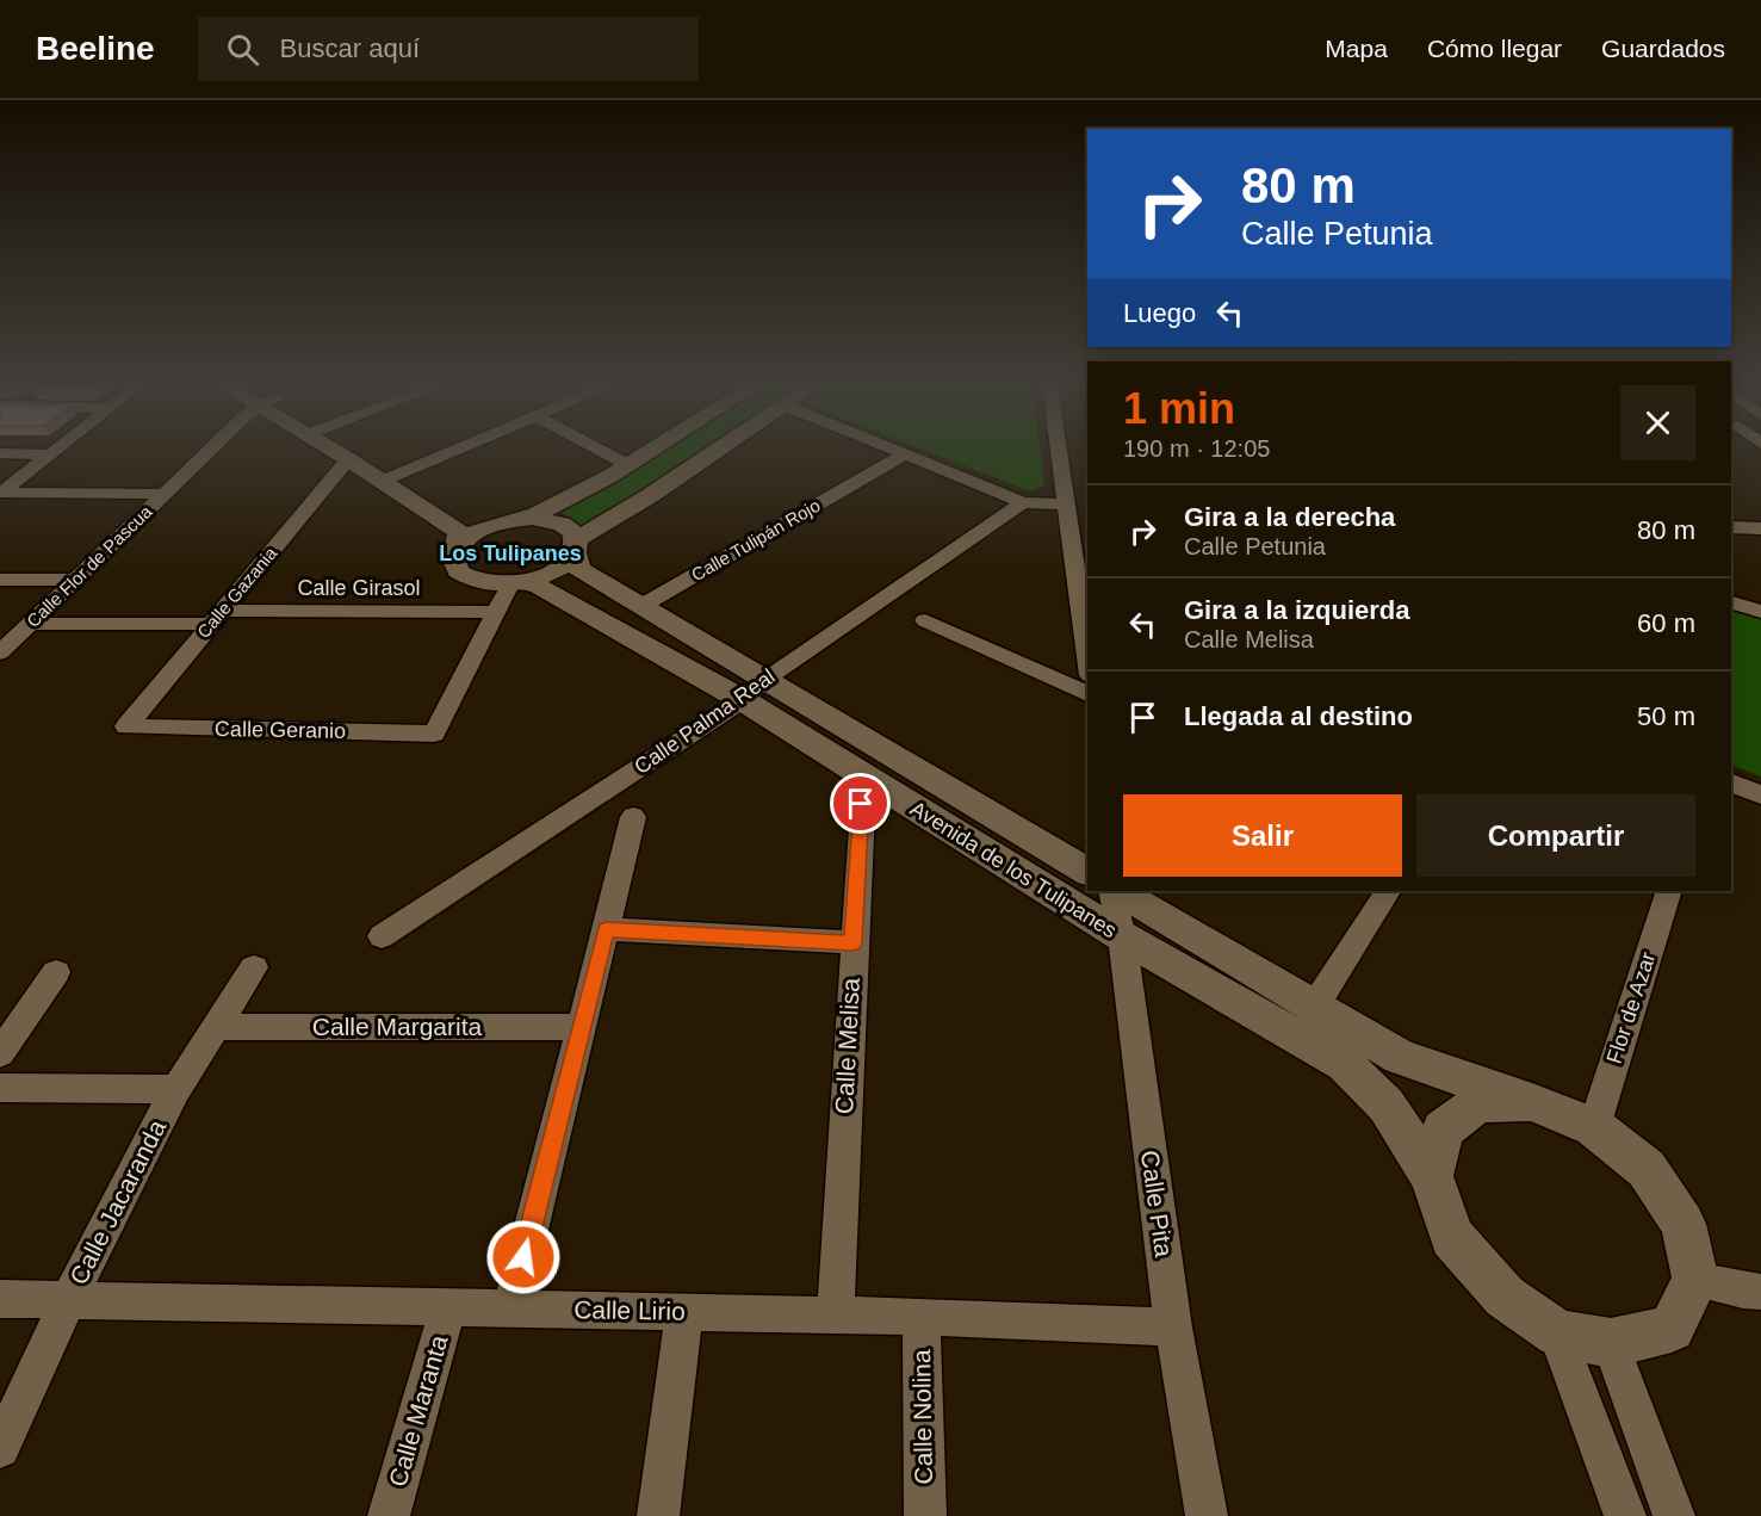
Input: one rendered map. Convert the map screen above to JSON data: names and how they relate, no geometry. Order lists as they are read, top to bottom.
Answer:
{
  "streets": {
    "street": [
      "Calle Tulipán Rojo",
      "Calle Flor de Pascua",
      "Calle Girasol",
      "Calle Gazania",
      "Calle Palma Real",
      "Calle Geranio",
      "Avenida de los Tulipanes",
      "Flor de Azar",
      "Calle Margarita",
      "Calle Melisa",
      "Calle Jacaranda",
      "Calle Pita",
      "Calle Lirio",
      "Calle Maranta",
      "Calle Nolina"
    ]
  },
  "crossings": [
    ["Calle Tulipán Rojo", "Avenida de los Tulipanes"],
    ["Calle Flor de Pascua", "Calle Girasol"],
    ["Calle Girasol", "Calle Gazania"],
    ["Calle Girasol", "Calle Geranio"],
    ["Calle Gazania", "Calle Geranio"],
    ["Calle Palma Real", "Avenida de los Tulipanes"],
    ["Avenida de los Tulipanes", "Flor de Azar"],
    ["Avenida de los Tulipanes", "Calle Melisa"],
    ["Avenida de los Tulipanes", "Calle Pita"],
    ["Calle Margarita", "Calle Jacaranda"],
    ["Calle Melisa", "Calle Lirio"],
    ["Calle Jacaranda", "Calle Lirio"],
    ["Calle Pita", "Calle Lirio"],
    ["Calle Lirio", "Calle Maranta"],
    ["Calle Lirio", "Calle Nolina"]
  ],
  "districts": ["Los Tulipanes"],
  "page": {
    "header": "Beeline",
    "search": "Buscar aquí",
    "nav": ["Mapa", "Cómo llegar", "Guardados"],
    "turn": ["80 m", "Calle Petunia"],
    "then": "Luego",
    "heading": ["1 min", "190 m · 12:05"],
    "list": [
      {
        "name": "Gira a la derecha",
        "note": "Calle Petunia",
        "value": "80 m"
      },
      {
        "name": "Gira a la izquierda",
        "note": "Calle Melisa",
        "value": "60 m"
      },
      {
        "name": "Llegada al destino",
        "value": "50 m"
      }
    ],
    "buttons": ["Salir", "Compartir"]
  }
}
